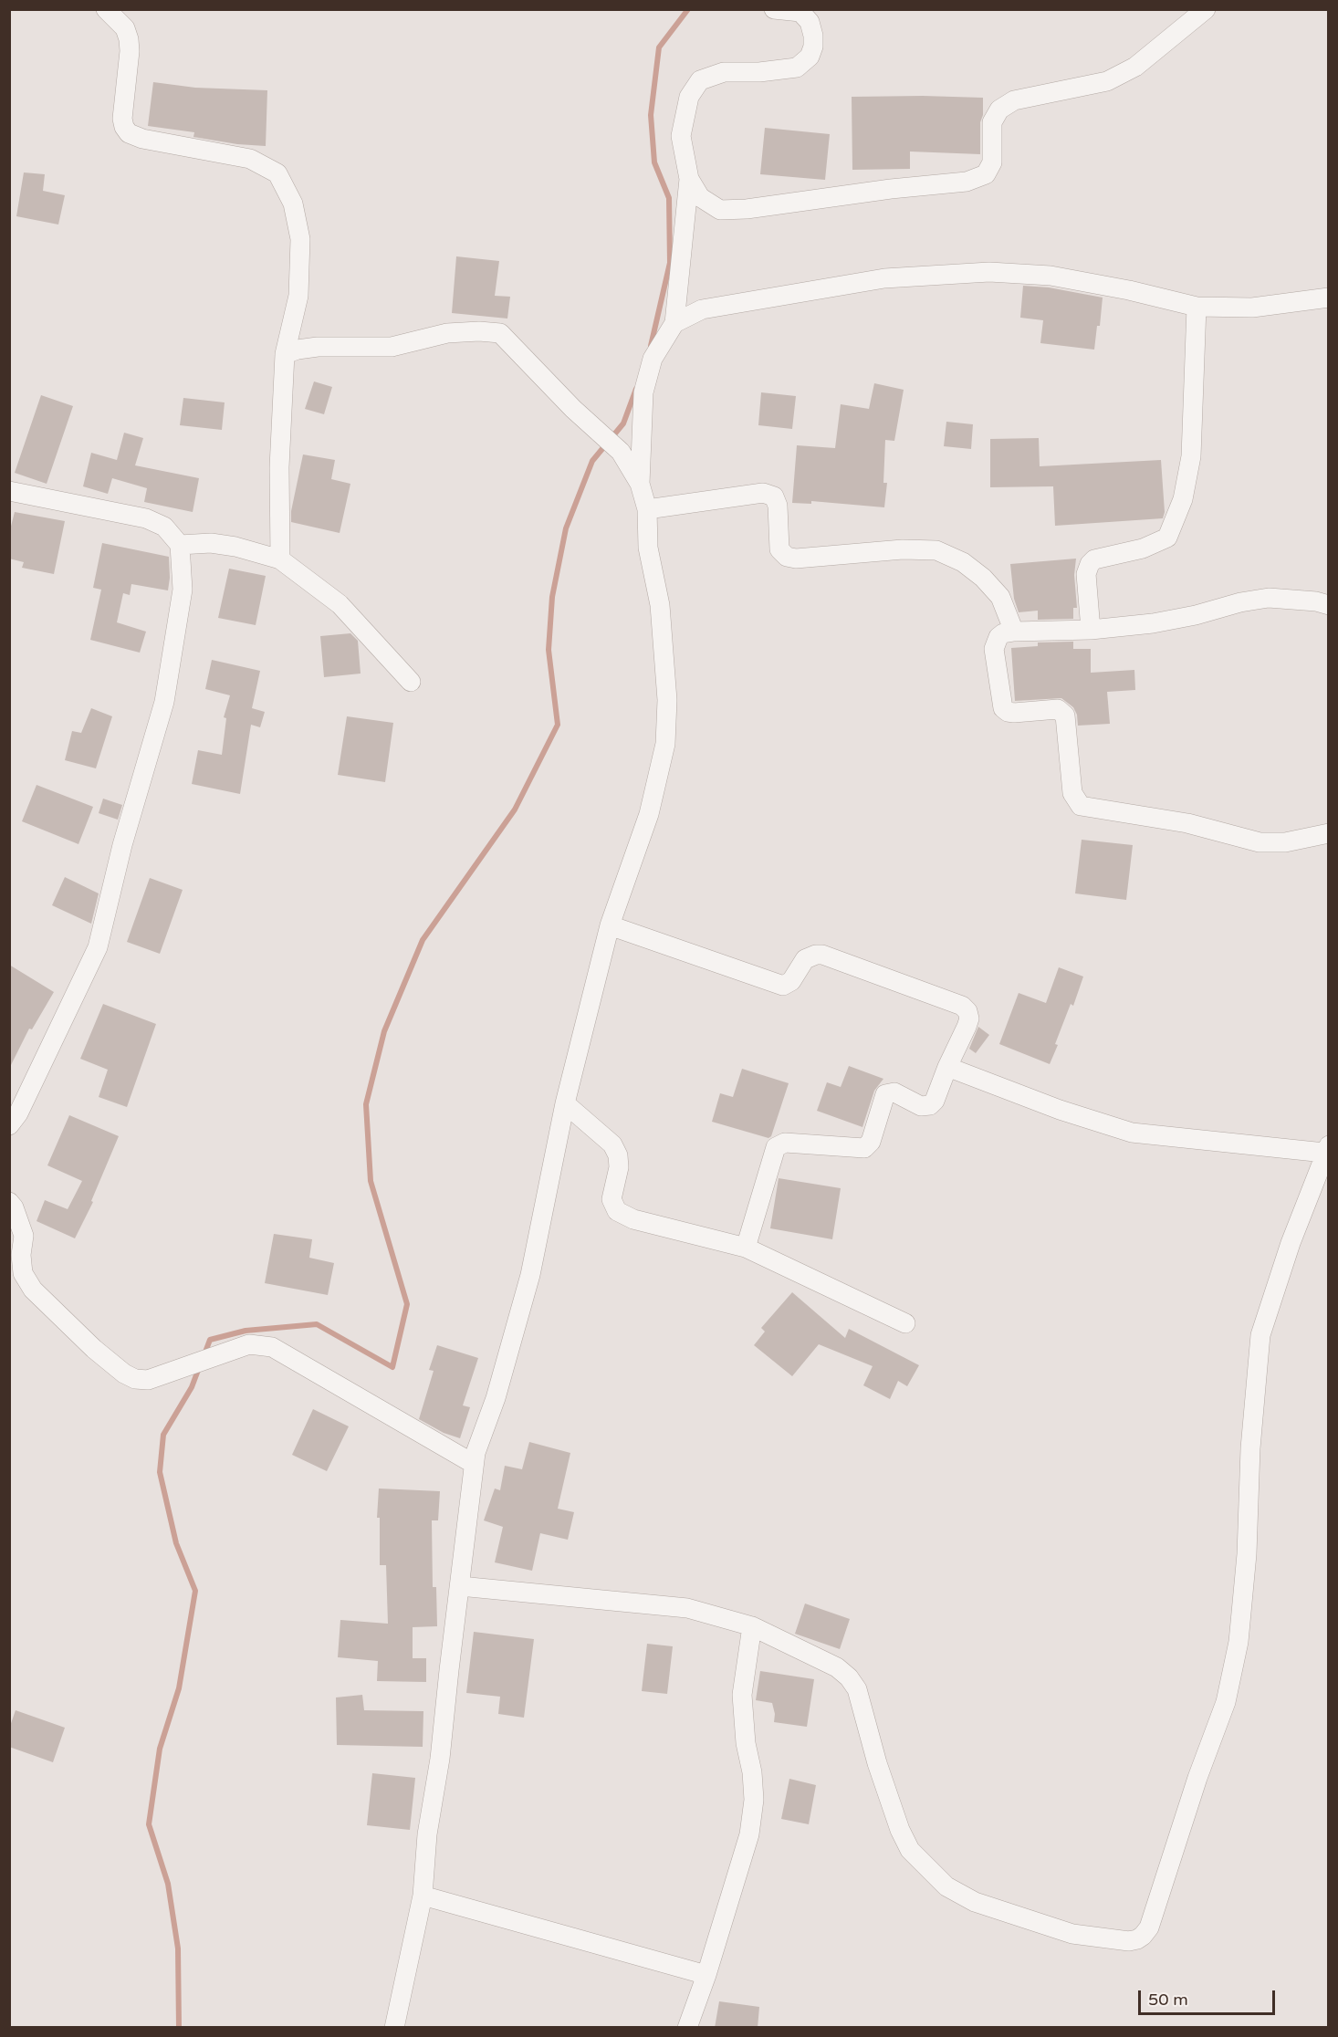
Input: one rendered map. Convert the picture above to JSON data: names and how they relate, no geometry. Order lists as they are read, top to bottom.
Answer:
{
  "scale_bar": "50 m"
}
